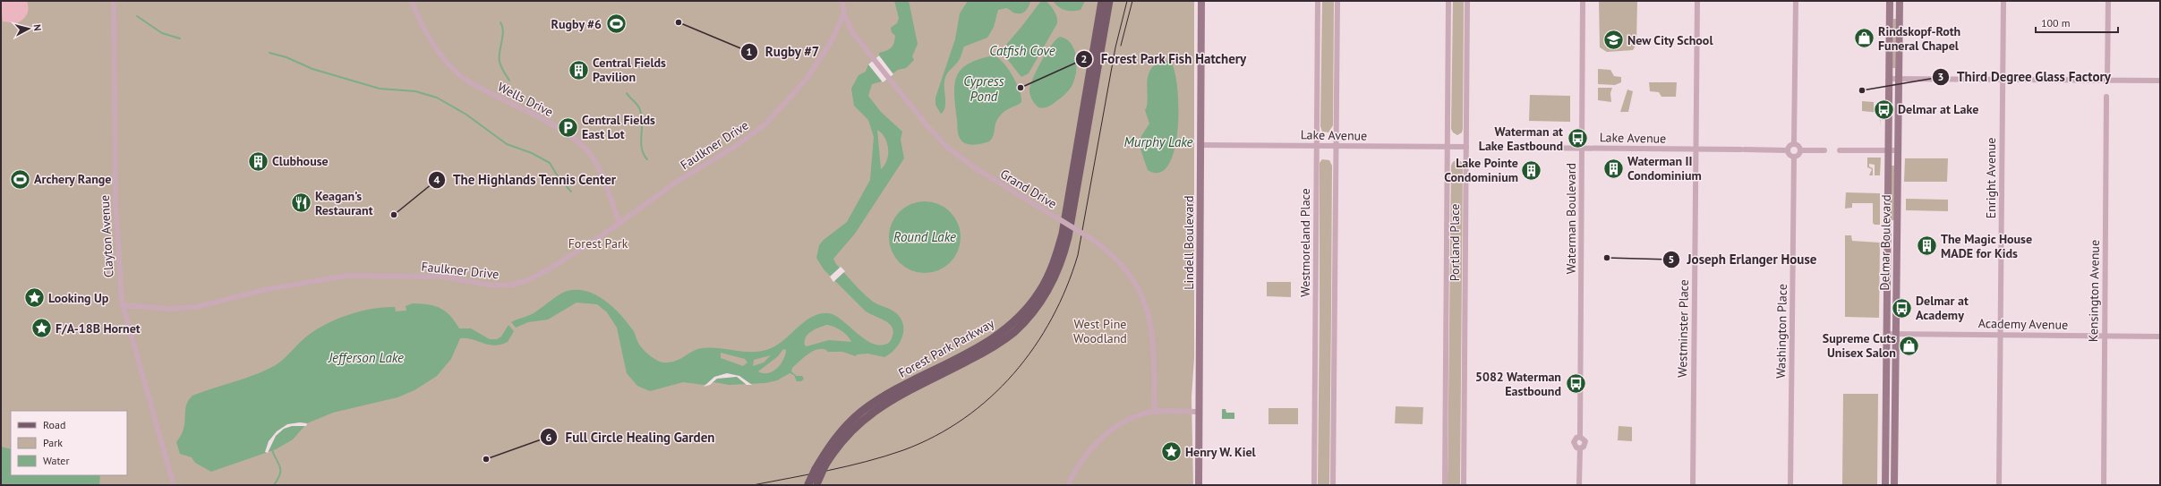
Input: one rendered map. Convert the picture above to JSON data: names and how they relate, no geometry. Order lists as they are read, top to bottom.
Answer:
{
  "streets": {
    "main road": ["Lindell Boulevard", "Delmar Boulevard", "Forest Park Parkway"],
    "street": [
      "Wells Drive",
      "Lake Avenue",
      "Faulkner Drive",
      "Enright Avenue",
      "Grand Drive",
      "Waterman Boulevard",
      "Clayton Avenue",
      "Westmoreland Place",
      "Portland Place",
      "Kensington Avenue",
      "Academy Avenue",
      "Westminster Place",
      "Washington Place"
    ]
  },
  "crossings": [
    ["Wells Drive", "Faulkner Drive"],
    ["Lake Avenue", "Waterman Boulevard"],
    ["Lake Avenue", "Lindell Boulevard"],
    ["Lake Avenue", "Westmoreland Place"],
    ["Lake Avenue", "Portland Place"],
    ["Lake Avenue", "Westminster Place"],
    ["Lake Avenue", "Washington Place"],
    ["Faulkner Drive", "Grand Drive"],
    ["Faulkner Drive", "Clayton Avenue"],
    ["Enright Avenue", "Academy Avenue"],
    ["Delmar Boulevard", "Academy Avenue"],
    ["Kensington Avenue", "Academy Avenue"]
  ],
  "water": [
    "Catfish Cove",
    "Cypress Pond",
    "Murphy Lake",
    "Round Lake",
    "Jefferson Lake"
  ],
  "parks": ["Forest Park", "West Pine Woodland"],
  "places": {
    "other": [
      "Rugby #7",
      "Forest Park Fish Hatchery",
      "Third Degree Glass Factory",
      "The Highlands Tennis Center",
      "Joseph Erlanger House",
      "Full Circle Healing Garden"
    ],
    "sports": ["Rugby #6", "Archery Range"],
    "shop": ["Rindskopf-Roth Funeral Chapel", "Supreme Cuts Unisex Salon"],
    "school or university": ["New City School"],
    "building": [
      "Central Fields Pavilion",
      "Clubhouse",
      "Waterman II Condominium",
      "Lake Pointe Condominium",
      "The Magic House MADE for Kids"
    ],
    "bus stop": [
      "Delmar at Lake",
      "Waterman at Lake Eastbound",
      "Delmar at Academy",
      "5082 Waterman Eastbound"
    ],
    "parking": ["Central Fields East Lot"],
    "restaurant": ["Keagan’s Restaurant"],
    "place": ["Looking Up", "F/A-18B Hornet", "Henry W. Kiel"]
  },
  "legend": ["Road", "Park", "Water"],
  "scale_bar": "100 m",
  "north": "right"
}
